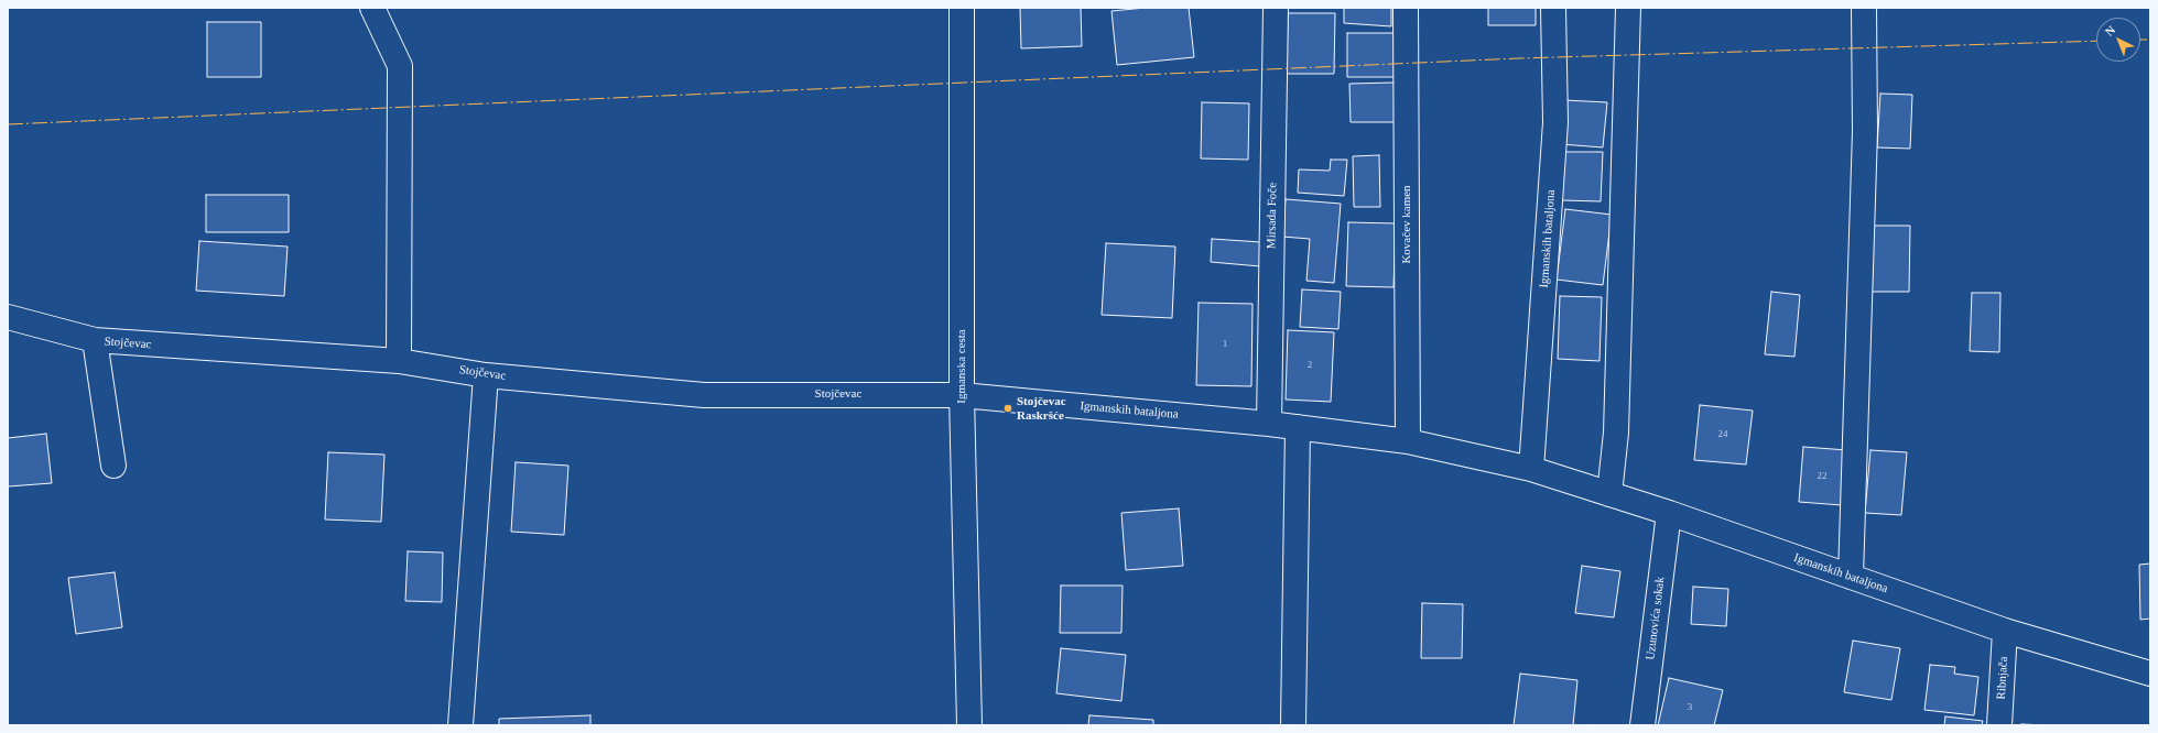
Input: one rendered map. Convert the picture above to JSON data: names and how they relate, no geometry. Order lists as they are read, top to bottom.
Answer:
{
  "streets": {
    "street": [
      "Mirsada Foče",
      "Kovačev kamen",
      "Igmanskih bataljona",
      "Stojčevac",
      "Igmanska cesta",
      "Uzunovića sokak",
      "Ribnjača"
    ]
  },
  "crossings": [
    ["Mirsada Foče", "Igmanskih bataljona"],
    ["Kovačev kamen", "Igmanskih bataljona"],
    ["Igmanskih bataljona", "Stojčevac"],
    ["Igmanskih bataljona", "Igmanska cesta"],
    ["Igmanskih bataljona", "Uzunovića sokak"],
    ["Igmanskih bataljona", "Ribnjača"],
    ["Stojčevac", "Igmanska cesta"]
  ],
  "places": ["Stojčevac Raskršće"],
  "house_numbers": [
    "1",
    "2",
    "24",
    "22",
    "3"
  ],
  "north": "top left"
}
